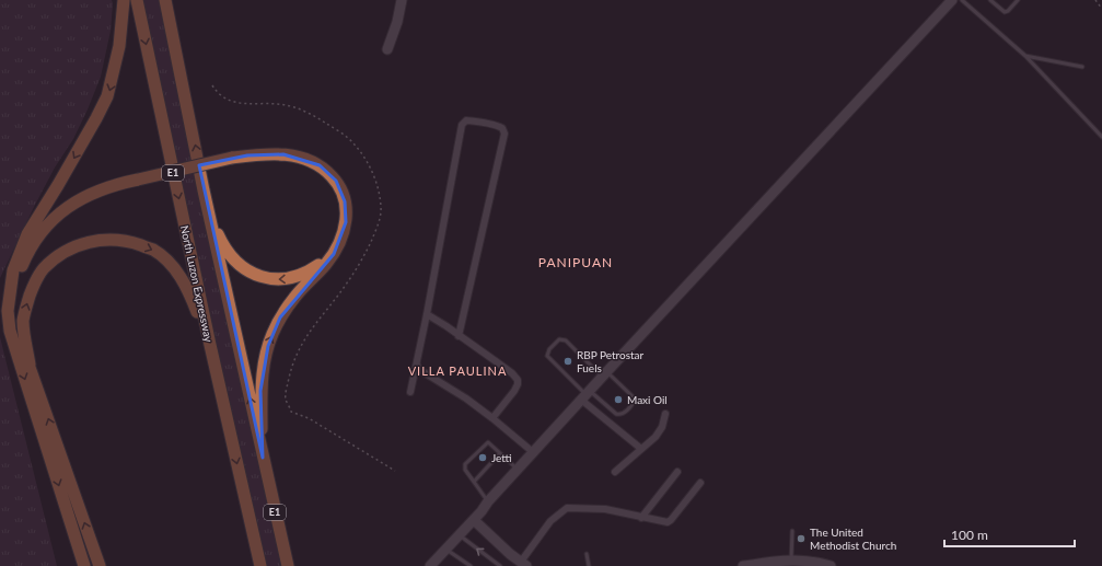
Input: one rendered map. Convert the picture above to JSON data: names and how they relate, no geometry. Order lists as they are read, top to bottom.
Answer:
{
  "streets": {
    "highway": ["E1", "North Luzon Expressway"]
  },
  "districts": ["PANIPUAN", "VILLA PAULINA"],
  "places": [
    "RBP Petrostar Fuels",
    "Maxi Oil",
    "Jetti",
    "The United Methodist Church"
  ],
  "scale_bar": "100 m"
}
